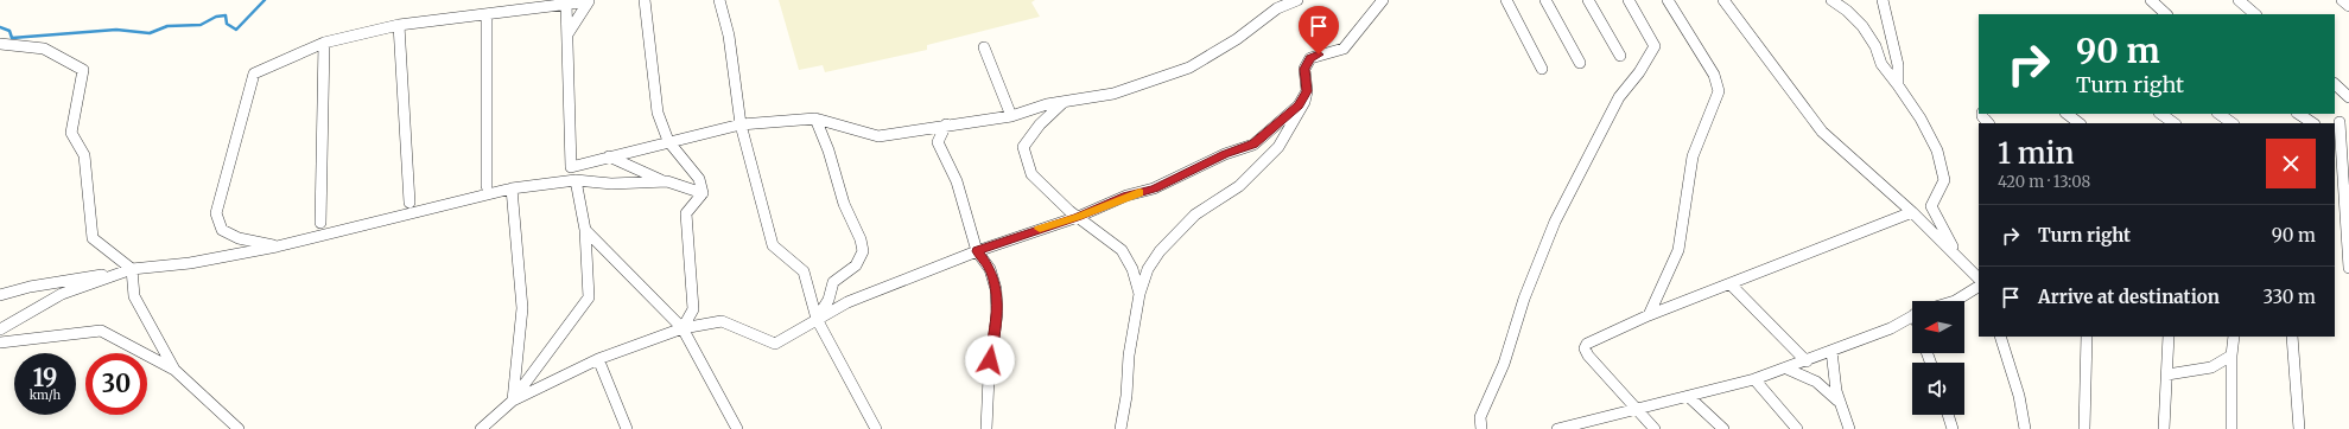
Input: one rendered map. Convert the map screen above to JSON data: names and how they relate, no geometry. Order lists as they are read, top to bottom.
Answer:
{
  "north": "left",
  "page": {
    "turn": ["90 m", "Turn right"],
    "heading": ["1 min", "420 m · 13:08"],
    "list": [
      {
        "name": "Turn right",
        "value": "90 m"
      },
      {
        "name": "Arrive at destination",
        "value": "330 m"
      }
    ],
    "speed": "19 km/h",
    "limit": "30"
  }
}
